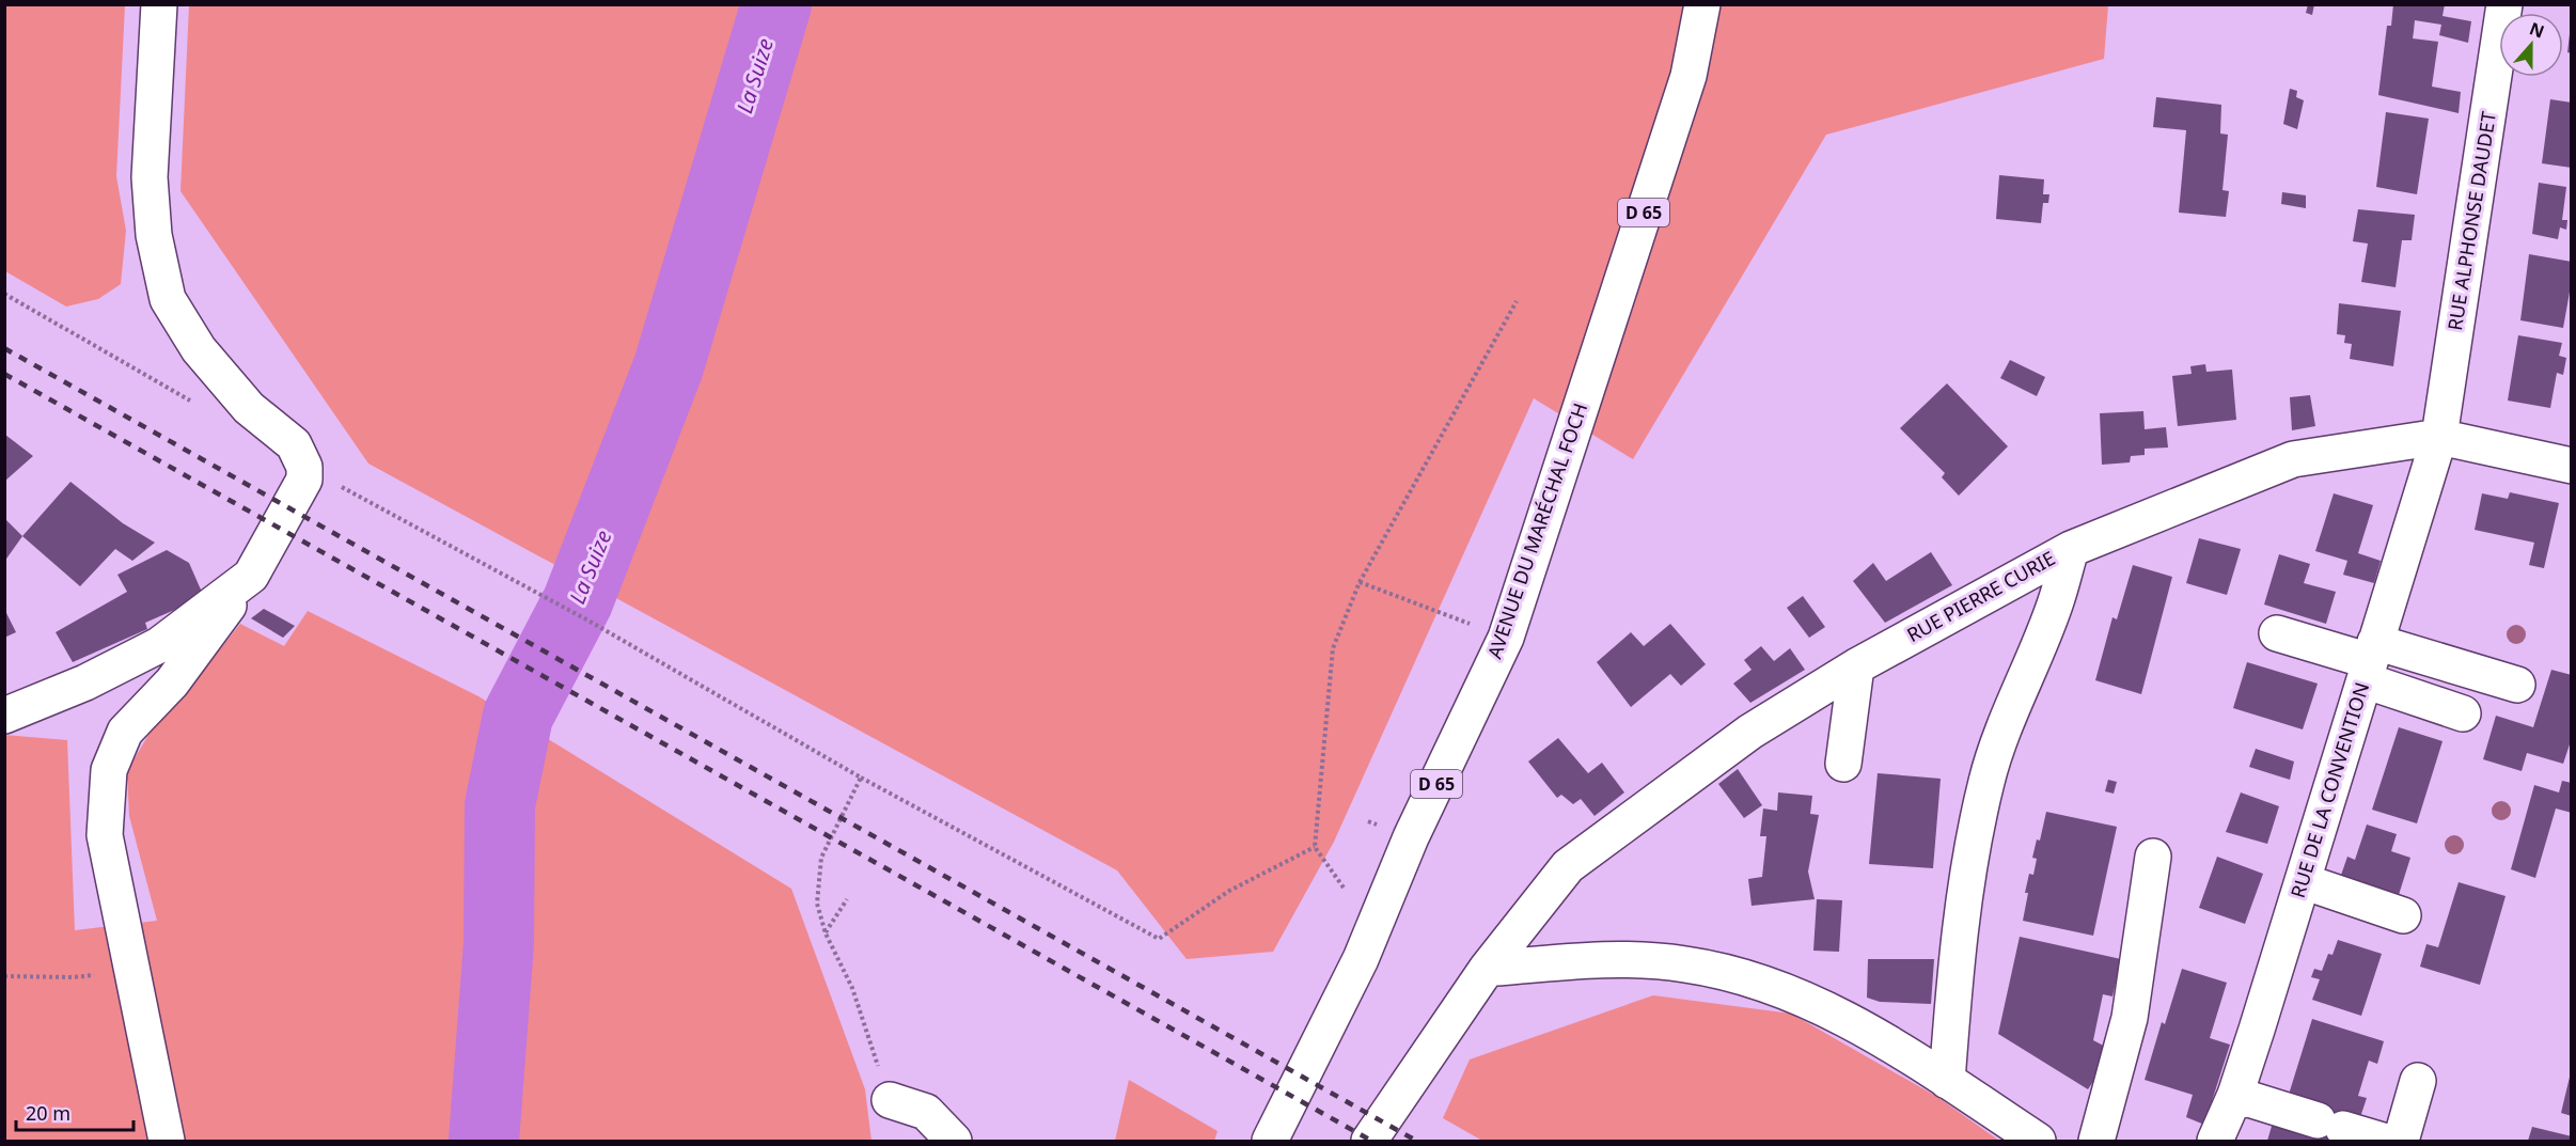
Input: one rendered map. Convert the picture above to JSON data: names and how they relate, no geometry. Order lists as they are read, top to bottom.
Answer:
{
  "streets": {
    "street": [
      "D 65",
      "RUE ALPHONSE DAUDET",
      "AVENUE DU MARÉCHAL FOCH",
      "RUE PIERRE CURIE",
      "RUE DE LA CONVENTION"
    ]
  },
  "crossings": [
    ["RUE ALPHONSE DAUDET", "RUE PIERRE CURIE"],
    ["RUE ALPHONSE DAUDET", "RUE DE LA CONVENTION"],
    ["RUE PIERRE CURIE", "RUE DE LA CONVENTION"]
  ],
  "water": ["La Suize"],
  "scale_bar": "20 m",
  "north": "top"
}
